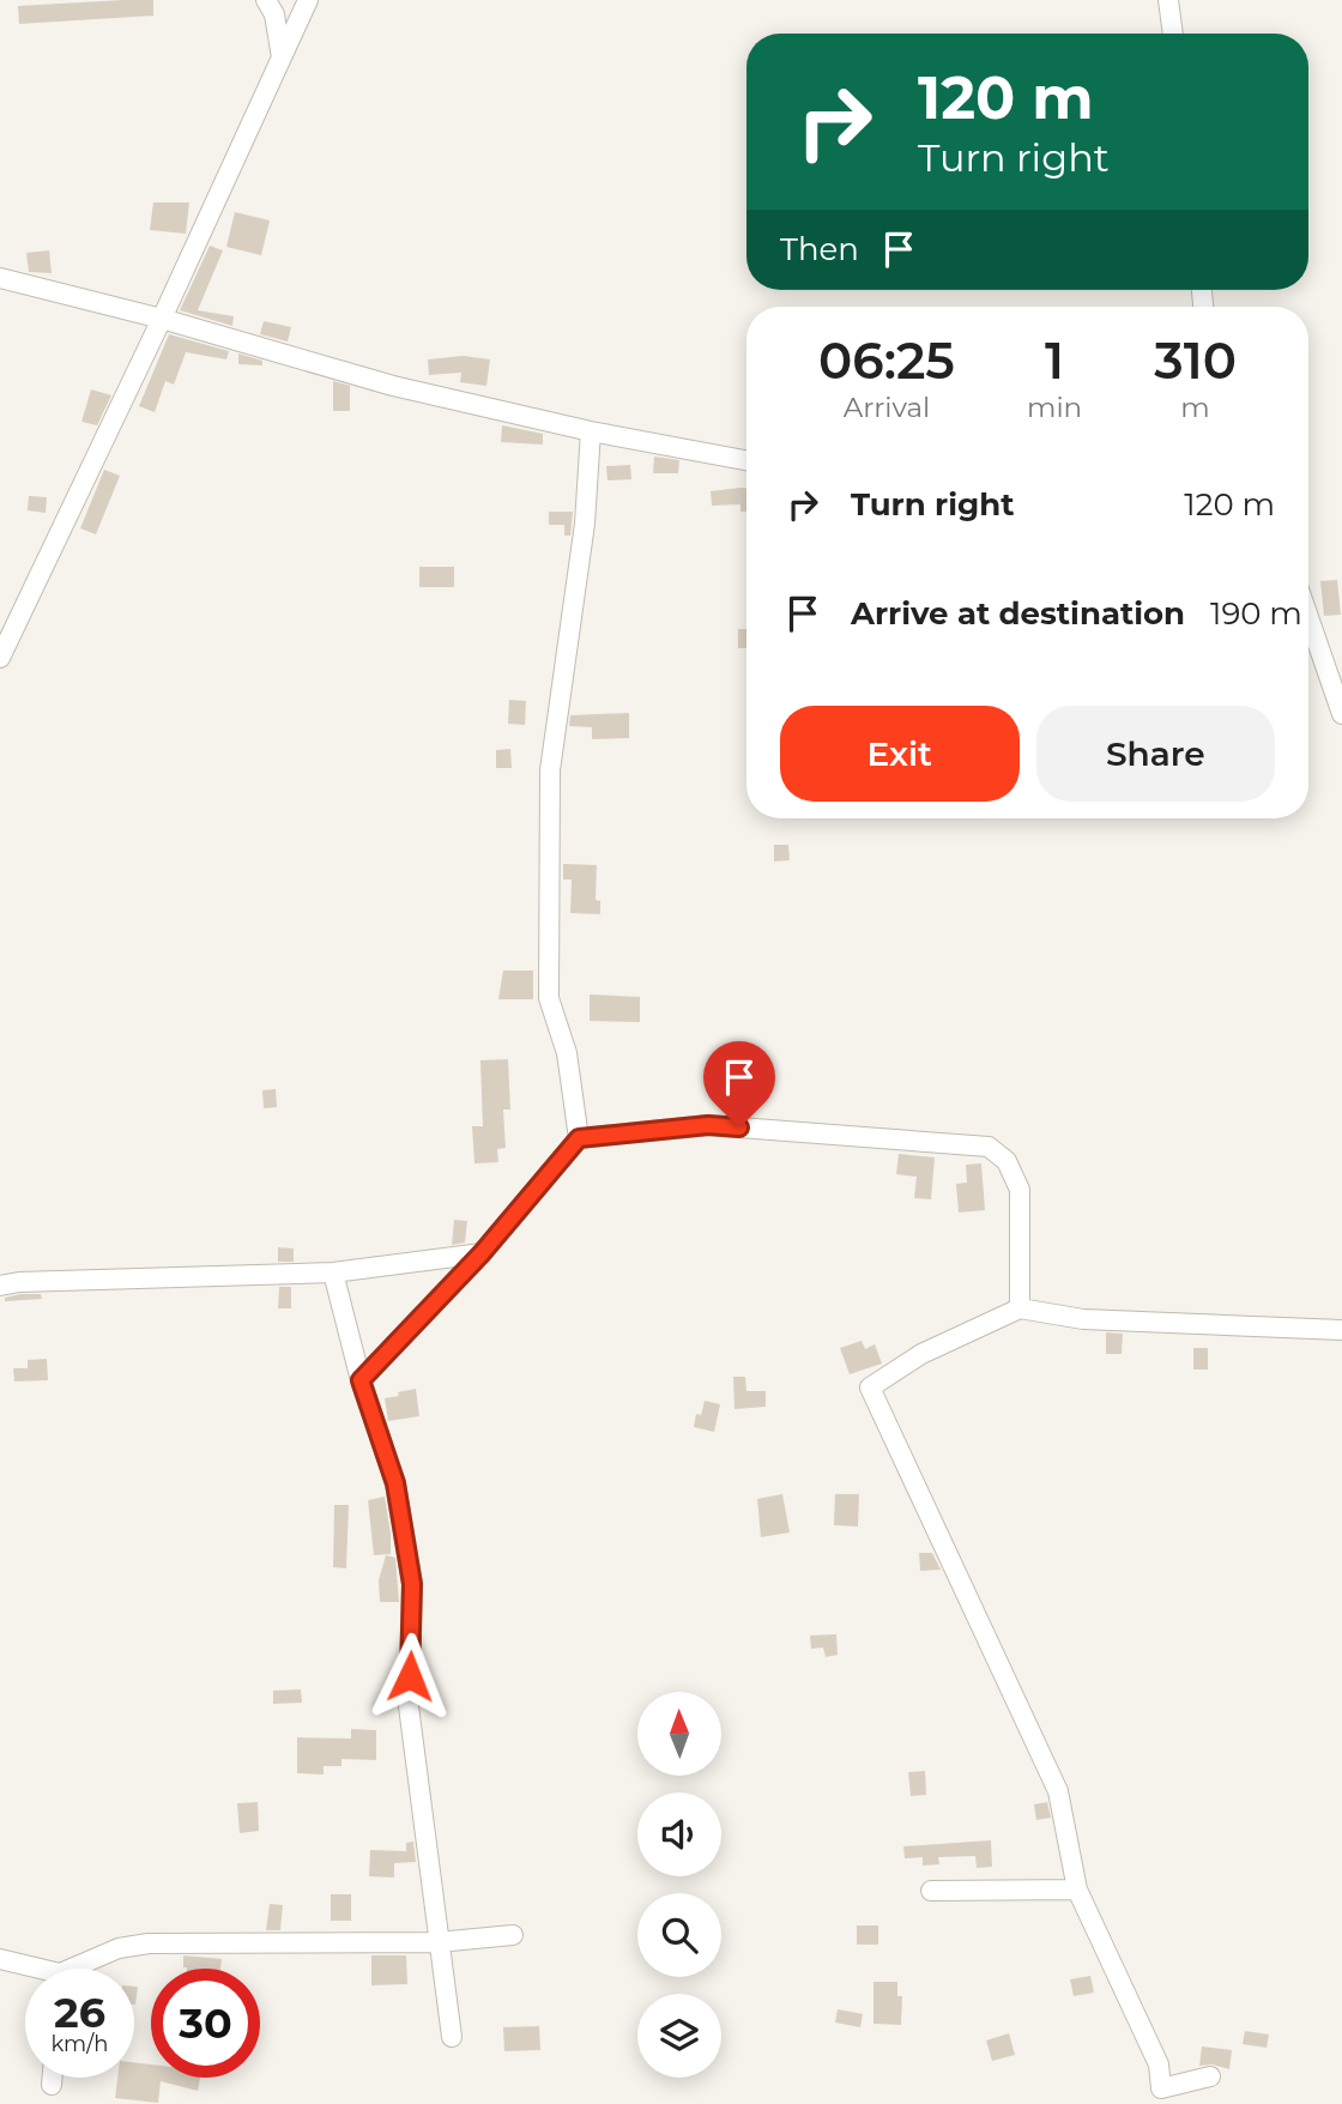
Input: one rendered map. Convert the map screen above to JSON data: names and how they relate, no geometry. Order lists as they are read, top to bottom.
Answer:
{
  "north": "top",
  "page": {
    "turn": ["120 m", "Turn right"],
    "then": "Then",
    "eta": [
      "06:25",
      "Arrival",
      "1",
      "min",
      "310",
      "m"
    ],
    "list": [
      {
        "name": "Turn right",
        "value": "120 m"
      },
      {
        "name": "Arrive at destination",
        "value": "190 m"
      }
    ],
    "buttons": ["Exit", "Share"],
    "speed": "26 km/h",
    "limit": "30"
  }
}
